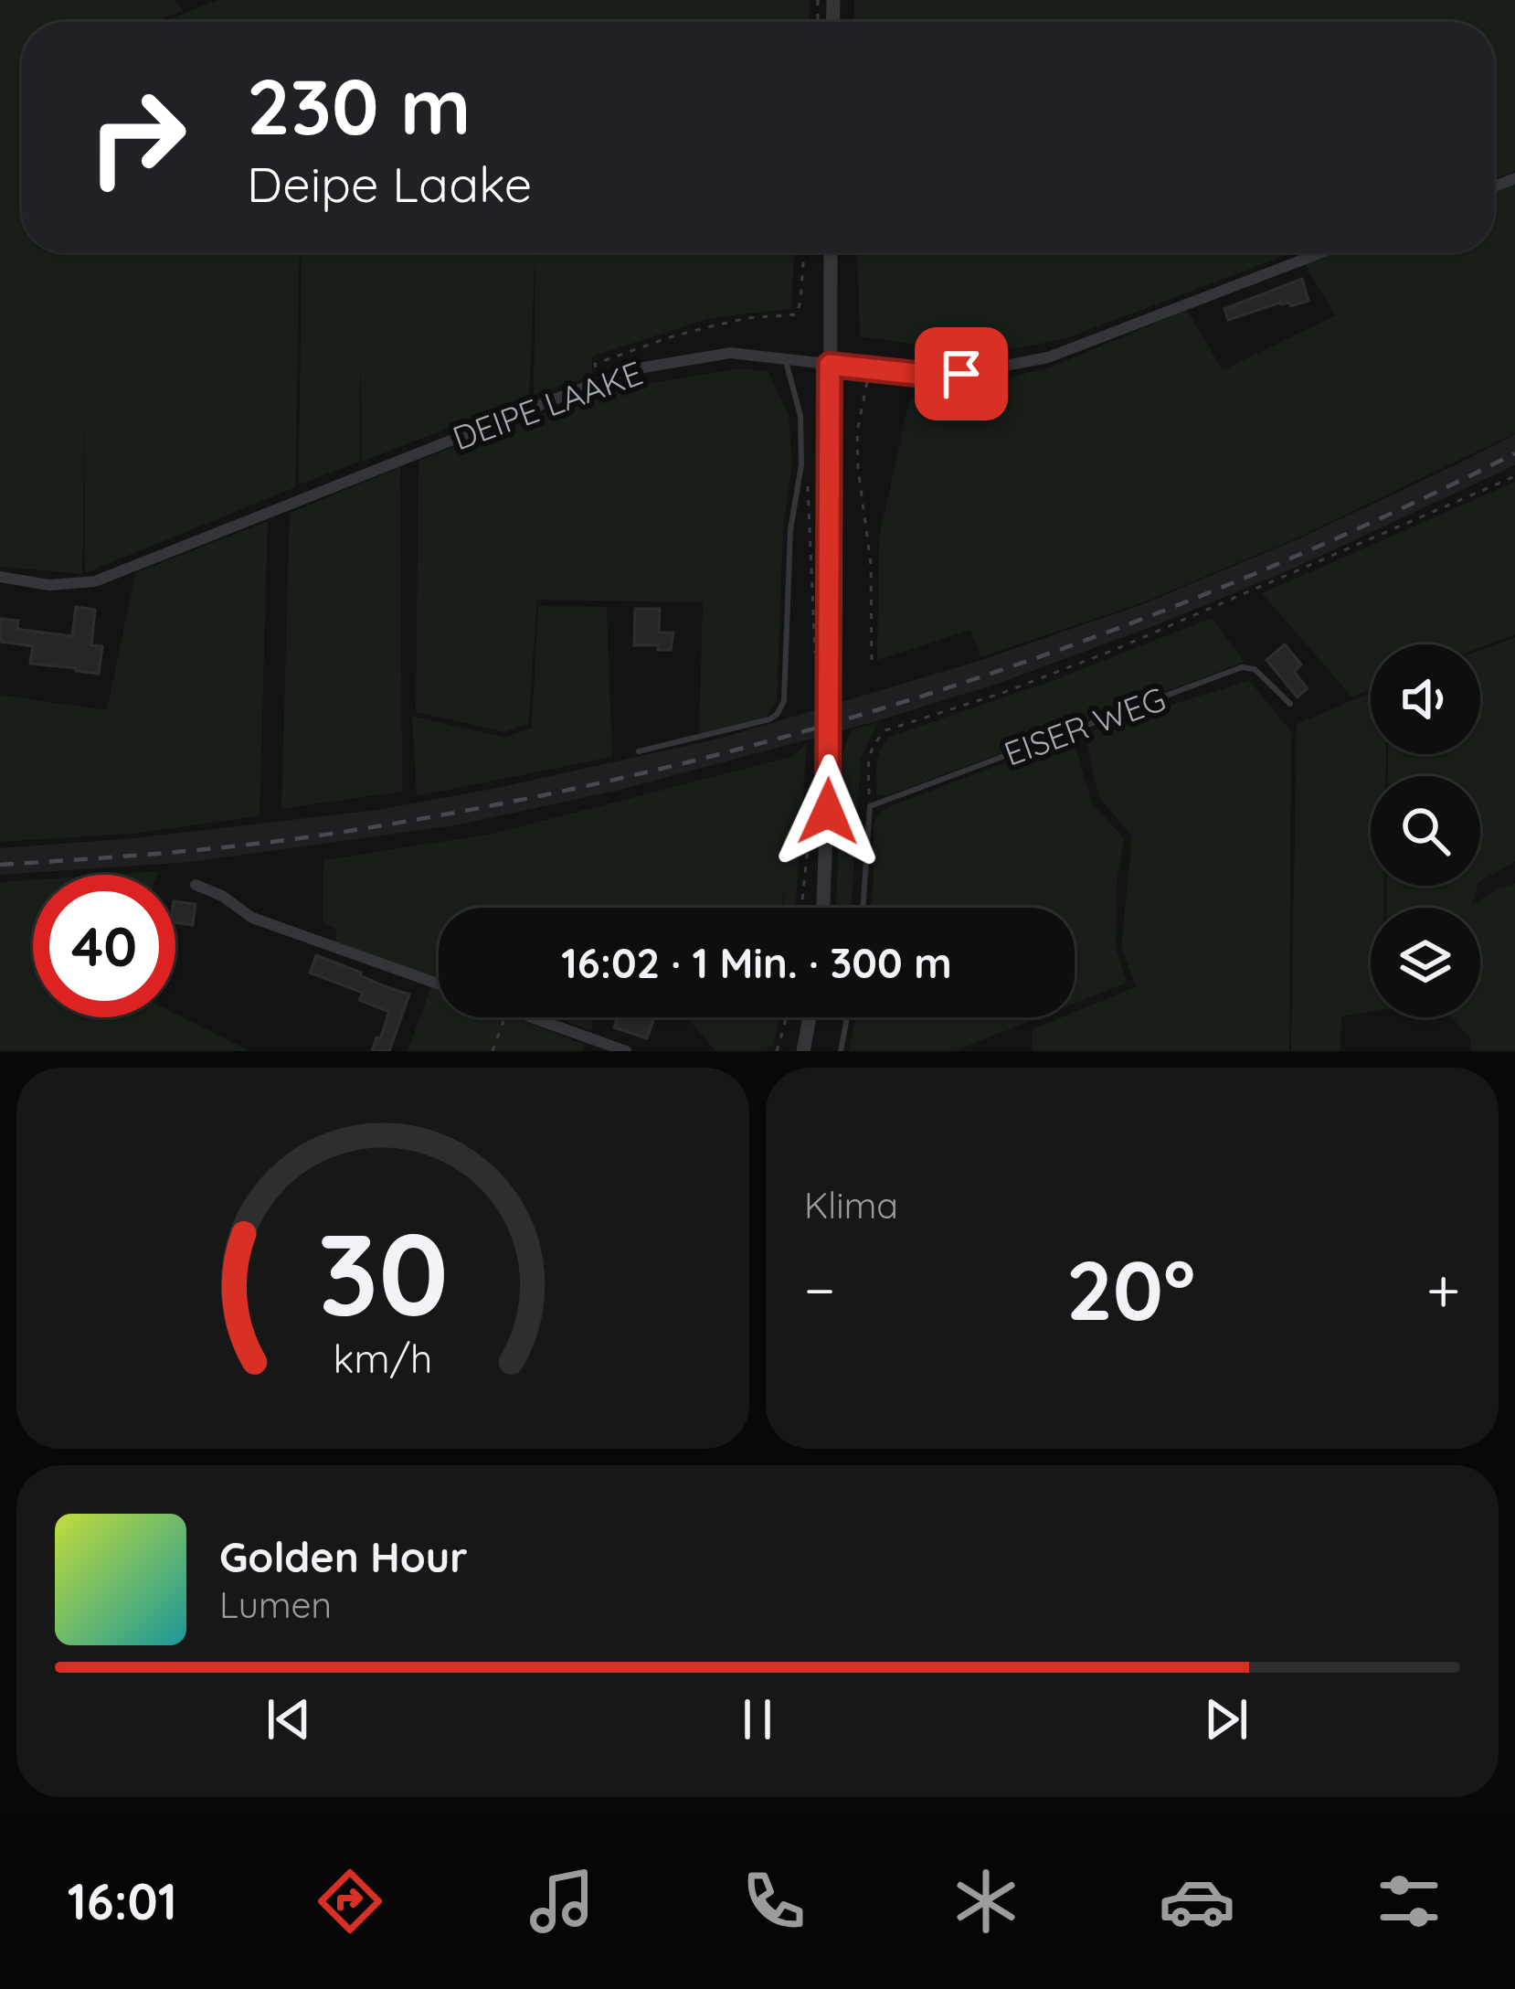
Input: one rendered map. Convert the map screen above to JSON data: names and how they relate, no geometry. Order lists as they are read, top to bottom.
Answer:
{
  "streets": {
    "street": ["DEIPE LAAKE"],
    "lane": ["EISER WEG"]
  },
  "page": {
    "turn": ["230 m", "Deipe Laake"],
    "limit": "40",
    "trip": "16:02 · 1 Min. · 300 m",
    "tile": "Klima",
    "heat": ["−", "20°", "+"],
    "song": ["Golden Hour", "Lumen"],
    "tabs": "16:01",
    "gauge": ["30", "km/h"]
  }
}
